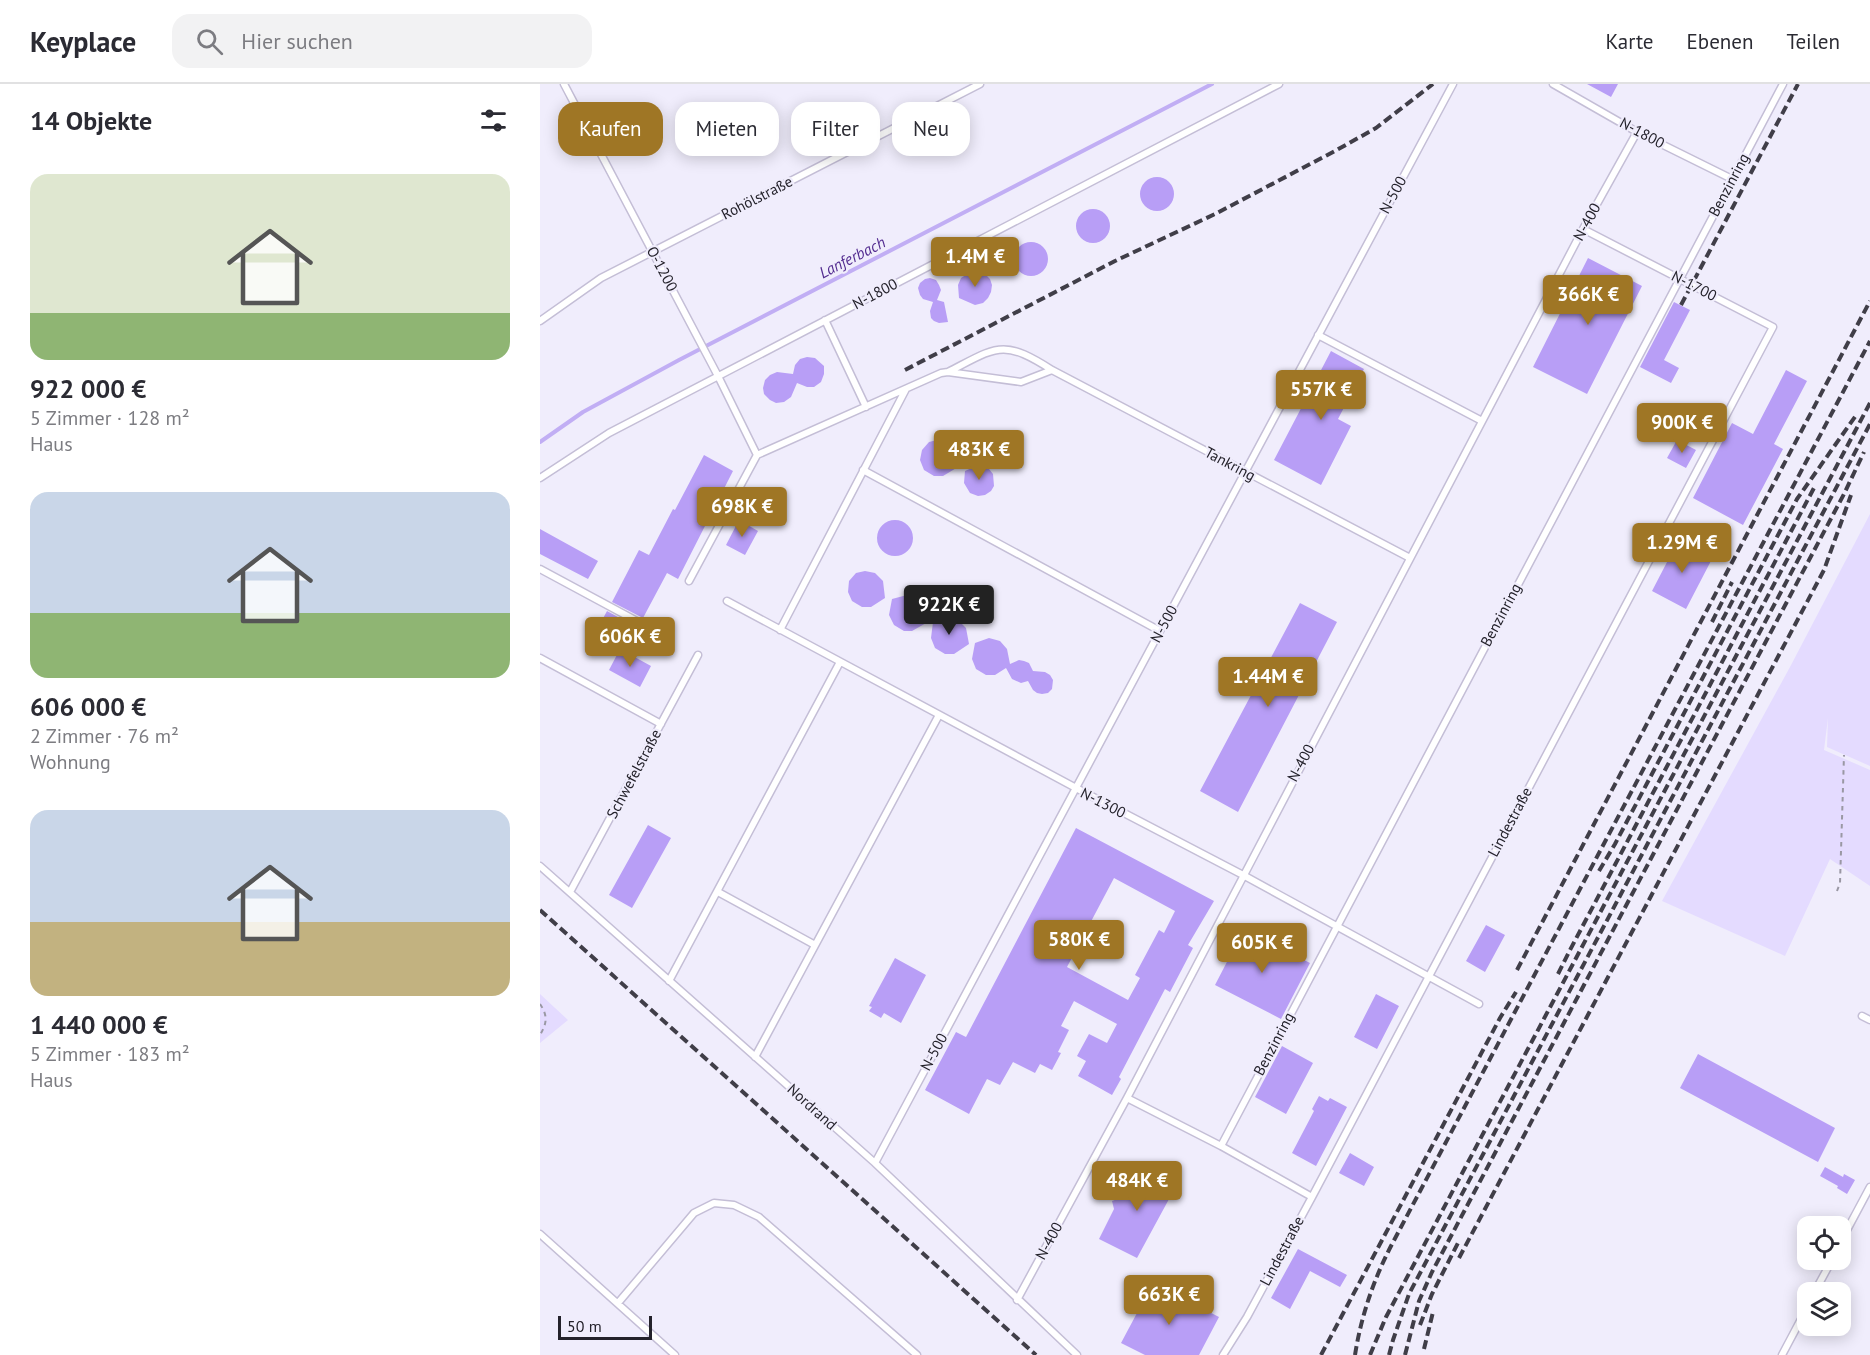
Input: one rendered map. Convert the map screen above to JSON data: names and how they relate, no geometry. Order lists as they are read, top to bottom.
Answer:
{
  "streets": {
    "lane": [
      "N-1800",
      "Benzinring",
      "N-500",
      "Rohölstraße",
      "N-400",
      "O-1200",
      "N-1700",
      "Tankring",
      "Schwefelstraße",
      "N-1300",
      "Lindestraße",
      "Nordrand"
    ]
  },
  "crossings": [
    ["N-1800", "Benzinring"],
    ["N-1800", "N-400"],
    ["N-1800", "O-1200"],
    ["Benzinring", "N-1700"],
    ["Benzinring", "N-1300"],
    ["N-500", "Tankring"],
    ["N-500", "N-1300"],
    ["N-500", "Nordrand"],
    ["Rohölstraße", "O-1200"],
    ["N-400", "N-1700"],
    ["N-400", "Tankring"],
    ["N-400", "N-1300"],
    ["N-400", "Nordrand"],
    ["O-1200", "Tankring"],
    ["N-1700", "Lindestraße"],
    ["Schwefelstraße", "Nordrand"],
    ["N-1300", "Lindestraße"]
  ],
  "water": ["Lanferbach"],
  "scale_bar": "50 m",
  "page": {
    "header": "Keyplace",
    "search": "Hier suchen",
    "nav": ["Karte", "Ebenen", "Teilen"],
    "heading": "14 Objekte",
    "chip": [
      "Kaufen",
      "Mieten",
      "Filter",
      "Neu"
    ],
    "list": [
      {
        "name": "922 000 €",
        "note": "5 Zimmer · 128 m² · Haus"
      },
      {
        "name": "606 000 €",
        "note": "2 Zimmer · 76 m² · Wohnung"
      },
      {
        "name": "1 440 000 €",
        "note": "5 Zimmer · 183 m² · Haus"
      }
    ],
    "price": [
      "1.4M €",
      "366K €",
      "557K €",
      "900K €",
      "483K €",
      "698K €",
      "1.29M €",
      "922K €",
      "606K €",
      "1.44M €",
      "580K €",
      "605K €",
      "484K €",
      "663K €"
    ],
    "scale": "50 m"
  }
}
